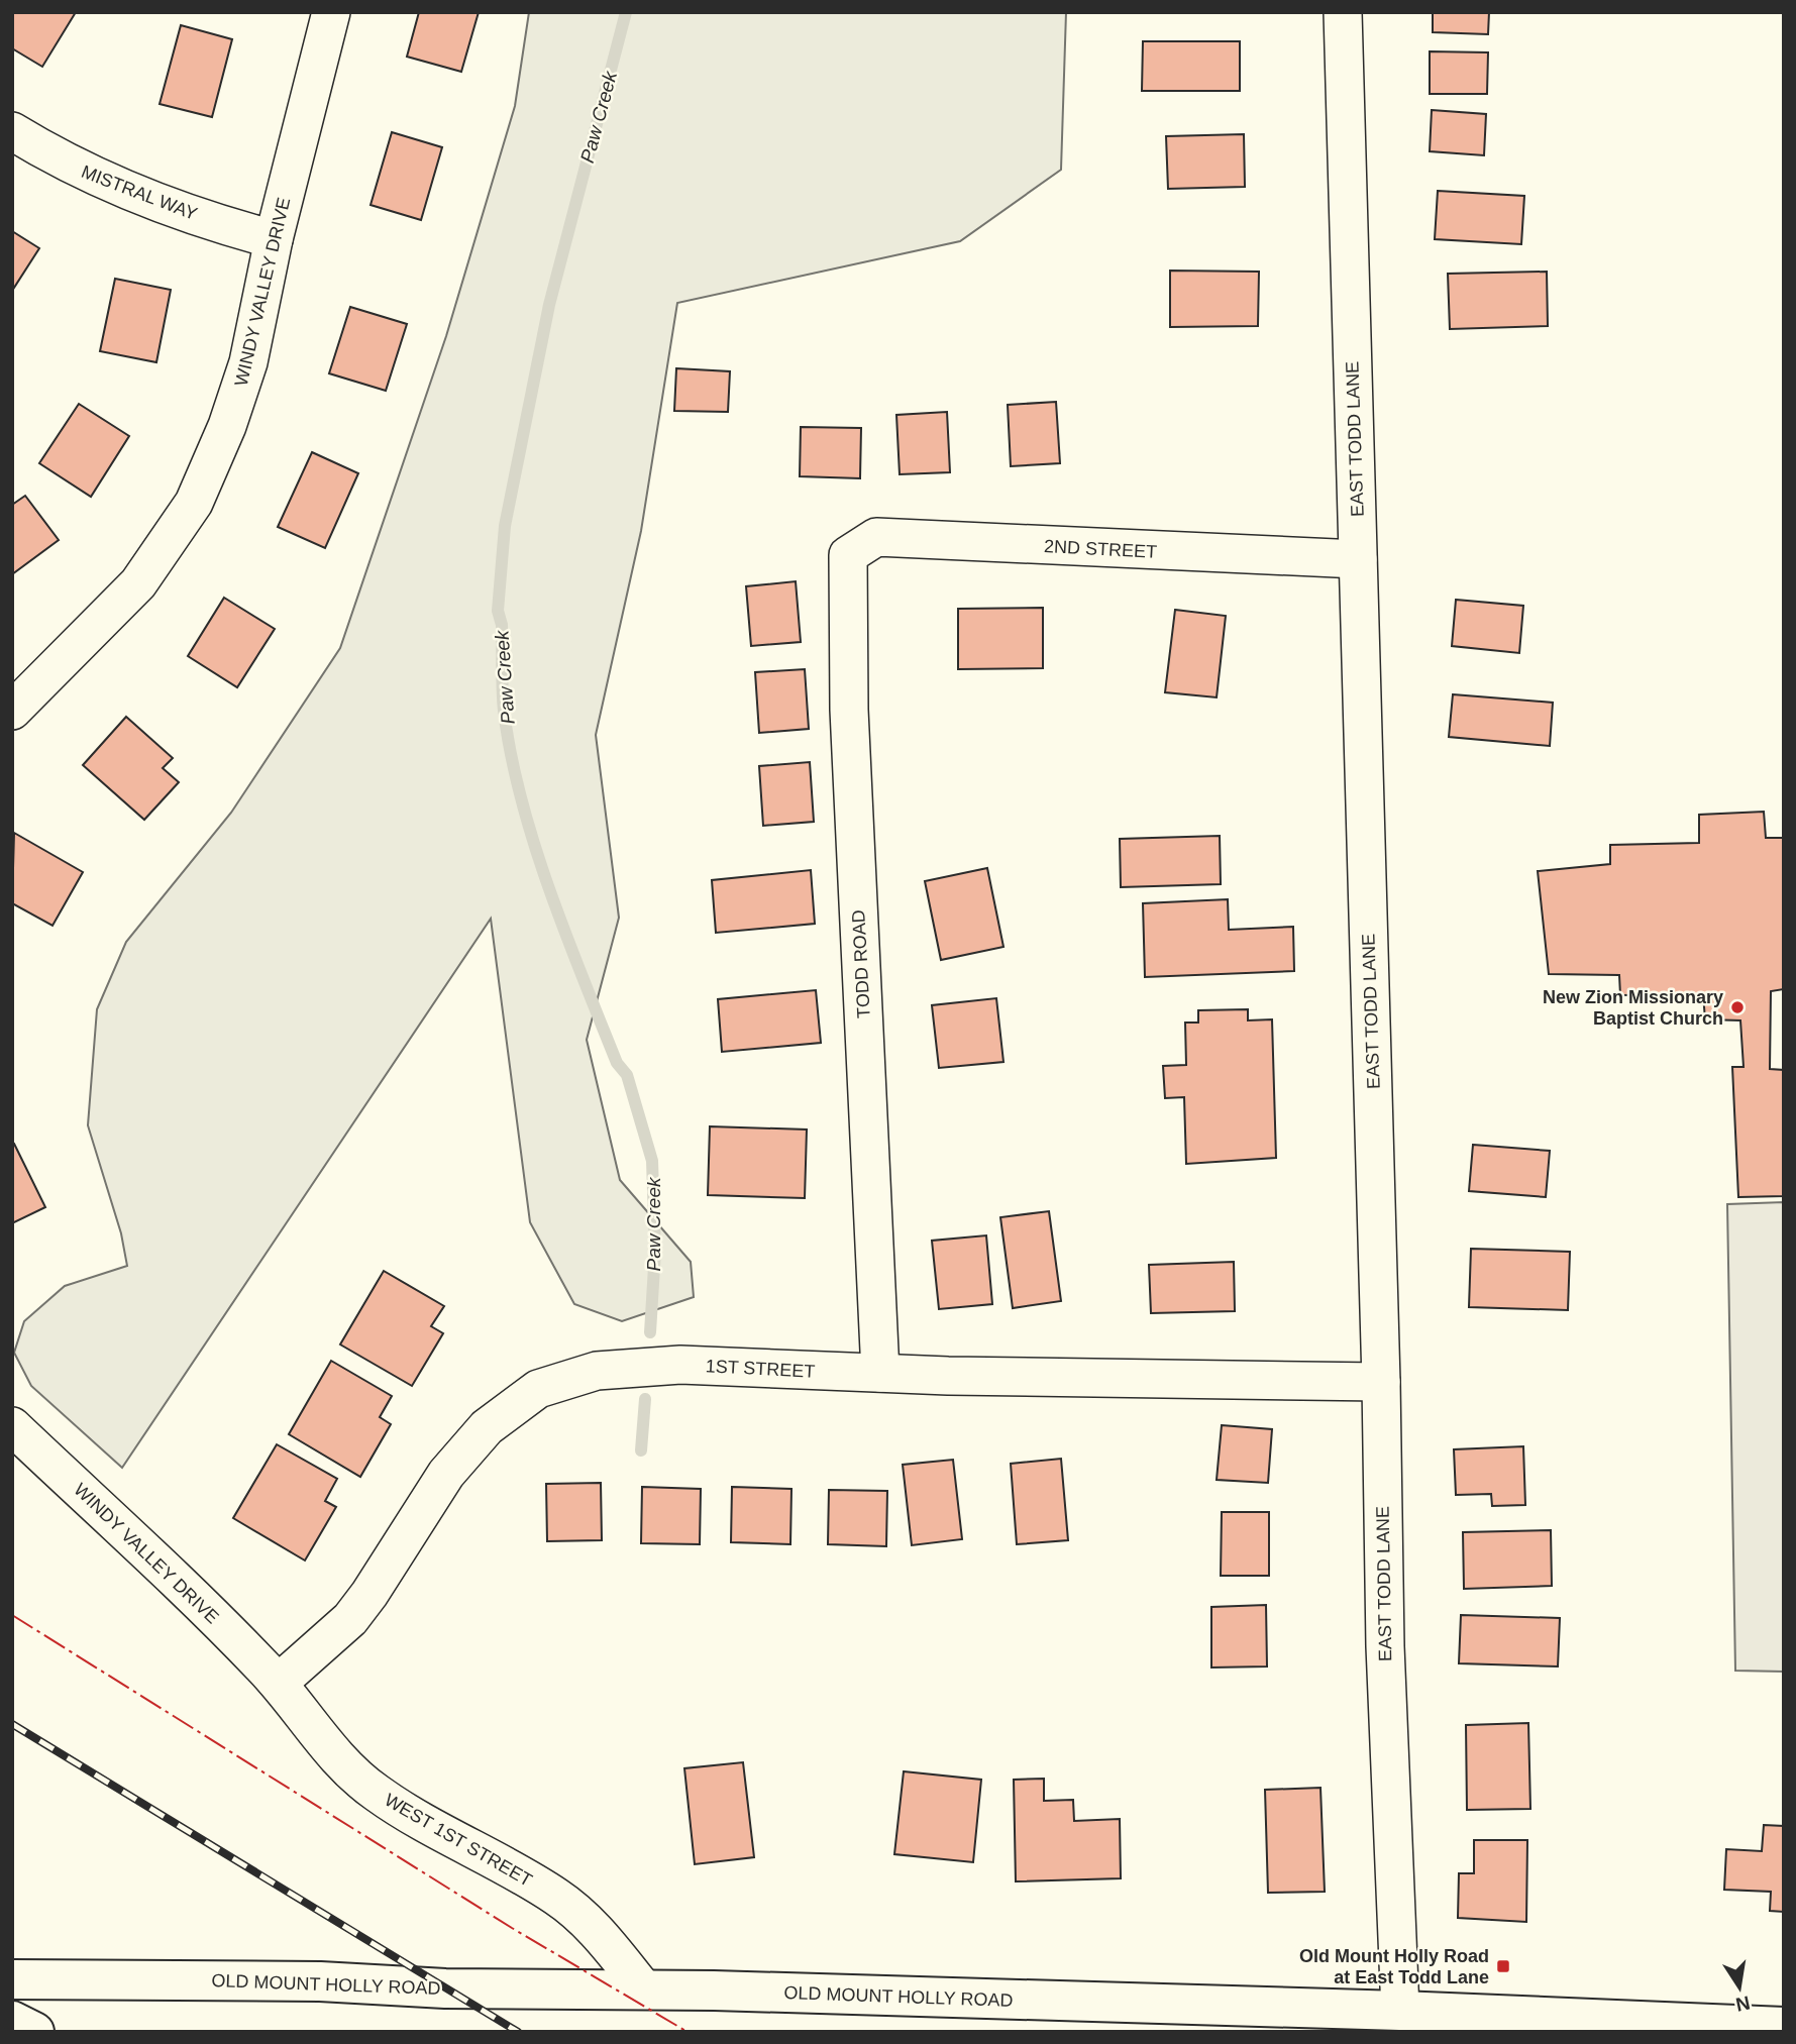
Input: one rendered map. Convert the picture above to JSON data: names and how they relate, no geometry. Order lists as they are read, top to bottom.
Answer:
{
  "streets": {
    "street": [
      "MISTRAL WAY",
      "WINDY VALLEY DRIVE",
      "EAST TODD LANE",
      "2ND STREET",
      "TODD ROAD",
      "1ST STREET",
      "WEST 1ST STREET",
      "OLD MOUNT HOLLY ROAD"
    ]
  },
  "crossings": [
    ["MISTRAL WAY", "WINDY VALLEY DRIVE"],
    ["WINDY VALLEY DRIVE", "1ST STREET"],
    ["WINDY VALLEY DRIVE", "WEST 1ST STREET"],
    ["EAST TODD LANE", "2ND STREET"],
    ["EAST TODD LANE", "1ST STREET"],
    ["EAST TODD LANE", "OLD MOUNT HOLLY ROAD"],
    ["2ND STREET", "TODD ROAD"],
    ["TODD ROAD", "1ST STREET"],
    ["1ST STREET", "WEST 1ST STREET"],
    ["WEST 1ST STREET", "OLD MOUNT HOLLY ROAD"]
  ],
  "water": ["Paw Creek"],
  "places": {
    "other": ["New Zion Missionary Baptist Church"],
    "transit": ["Old Mount Holly Road at East Todd Lane"]
  },
  "north": "bottom"
}
